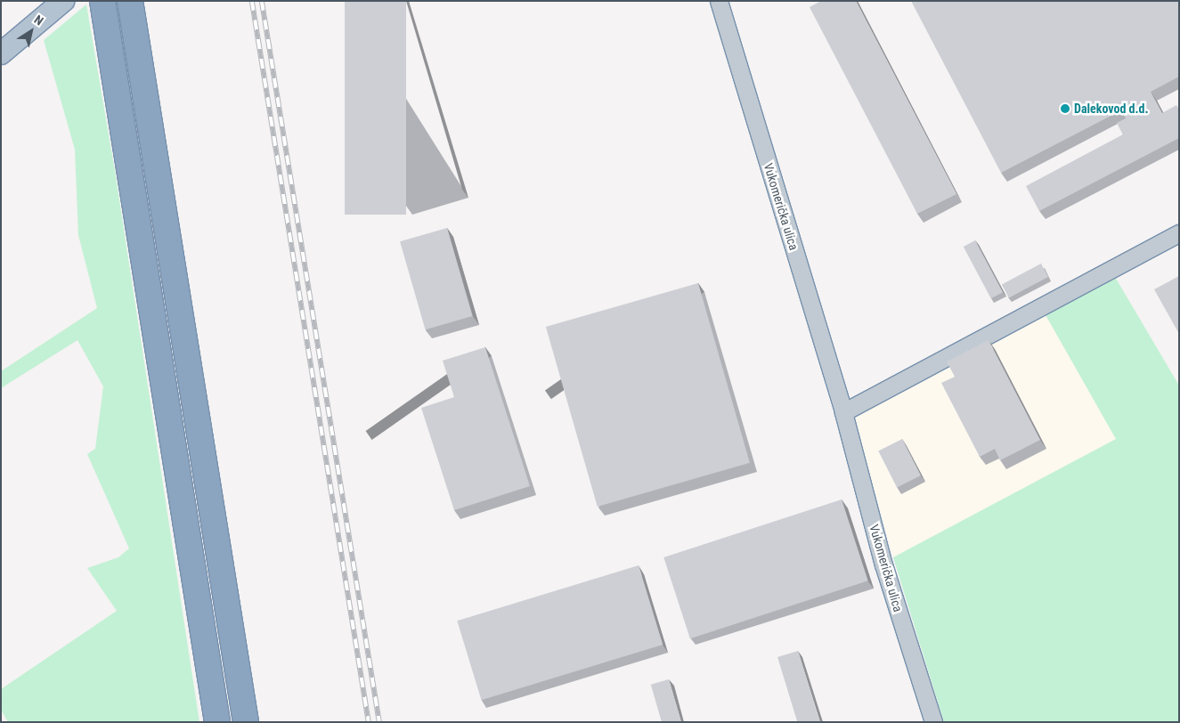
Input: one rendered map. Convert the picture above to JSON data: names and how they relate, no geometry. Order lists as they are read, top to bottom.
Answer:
{
  "streets": {
    "street": ["Vukomerička ulica"]
  },
  "places": ["Dalekovod d.d."],
  "north": "top right"
}
